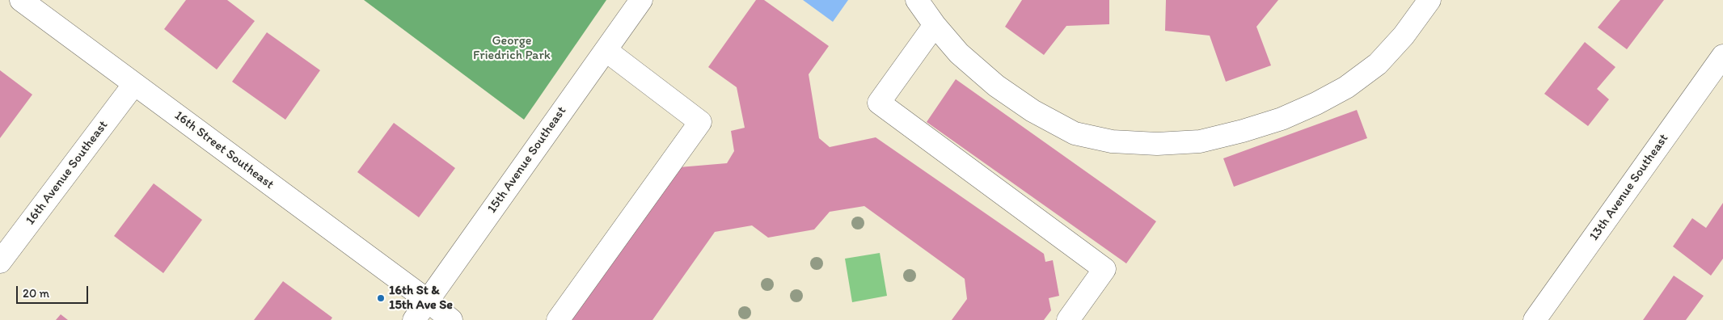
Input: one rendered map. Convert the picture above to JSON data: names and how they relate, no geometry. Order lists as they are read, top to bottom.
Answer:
{
  "streets": {
    "street": [
      "16th Street Southeast",
      "15th Avenue Southeast",
      "16th Avenue Southeast",
      "13th Avenue Southeast"
    ]
  },
  "crossings": [
    ["16th Street Southeast", "15th Avenue Southeast"],
    ["16th Street Southeast", "16th Avenue Southeast"]
  ],
  "parks": ["George Friedrich Park"],
  "places": ["16th St & 15th Ave Se"],
  "scale_bar": "20 m"
}
